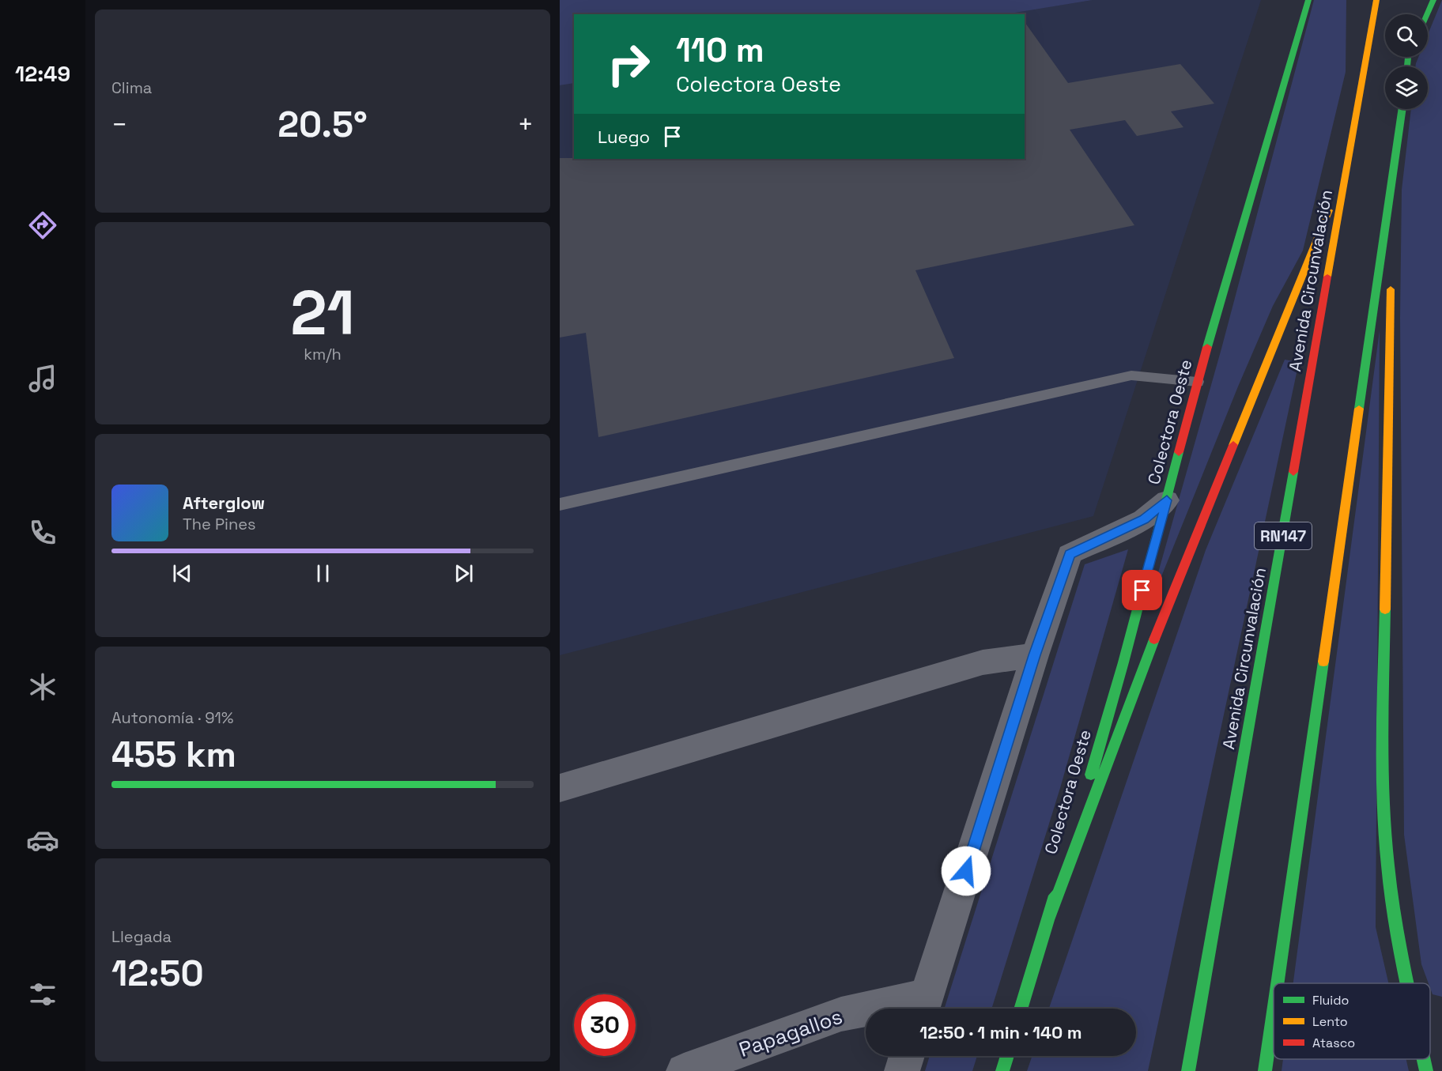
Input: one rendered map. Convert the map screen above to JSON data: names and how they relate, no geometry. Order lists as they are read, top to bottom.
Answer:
{
  "streets": {
    "main road": ["Avenida Circunvalación", "Colectora Oeste", "RN147"],
    "street": ["Papagallos"]
  },
  "legend": ["Fluido", "Lento", "Atasco"],
  "page": {
    "tabs": "12:49",
    "tile": [
      "Clima",
      ["21", "km/h"],
      ["Autonomía · 91%", "455 km"],
      ["Llegada", "12:50"]
    ],
    "turn": ["110 m", "Colectora Oeste"],
    "heat": ["−", "20.5°", "+"],
    "then": "Luego",
    "song": ["Afterglow", "The Pines"],
    "limit": "30",
    "trip": "12:50 · 1 min · 140 m"
  }
}
